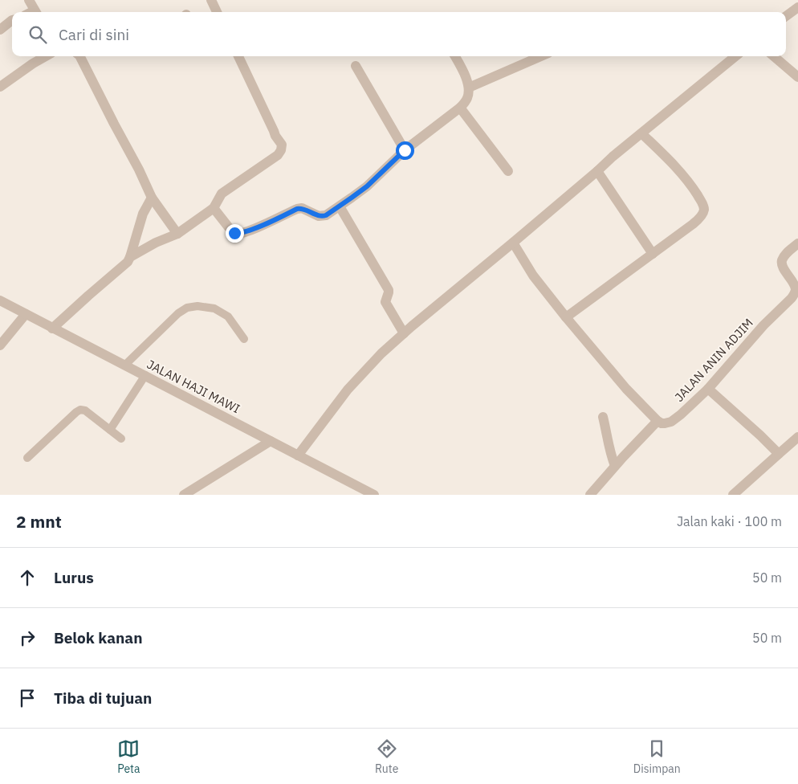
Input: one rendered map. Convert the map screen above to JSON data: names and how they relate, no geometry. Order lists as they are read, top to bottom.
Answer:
{
  "streets": {
    "street": ["JALAN ANIN ADJIM", "JALAN HAJI MAWI"]
  },
  "page": {
    "search": "Cari di sini",
    "heading": ["2 mnt", "Jalan kaki · 100 m"],
    "list": [
      ["Lurus", "50 m"],
      ["Belok kanan", "50 m"],
      "Tiba di tujuan"
    ],
    "nav": ["Peta", "Rute", "Disimpan"]
  }
}
